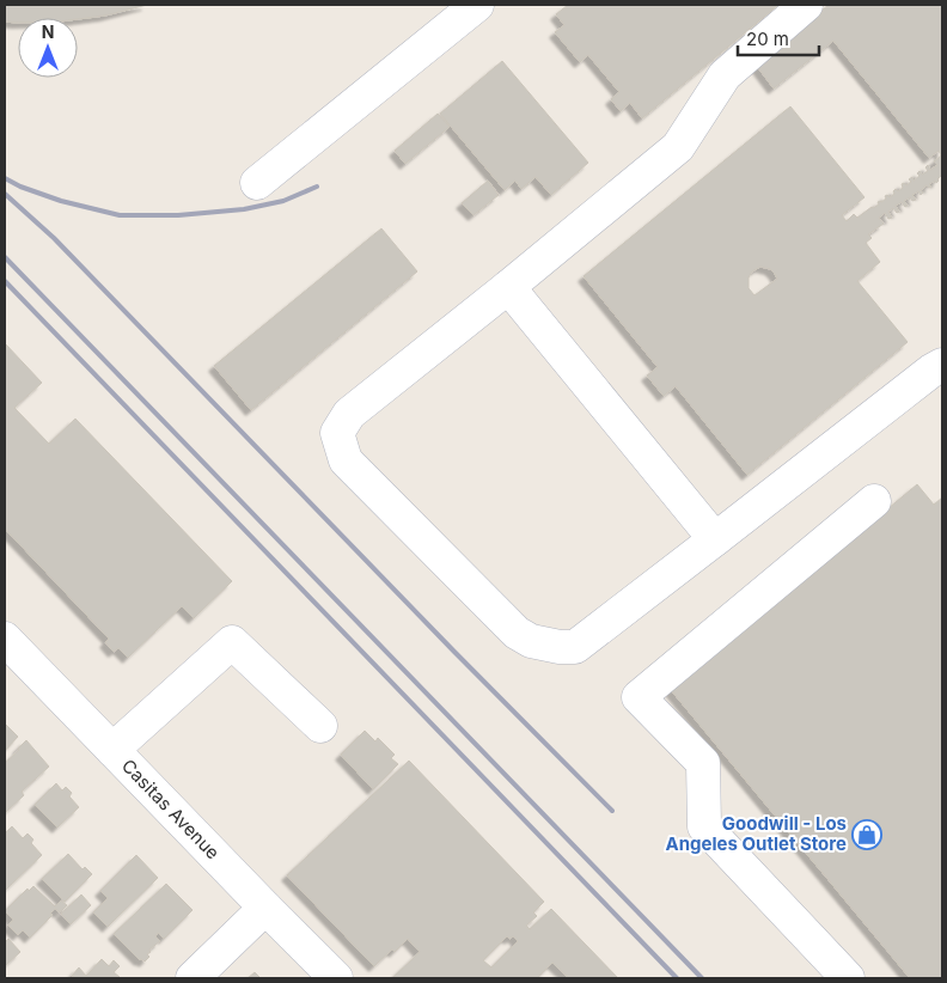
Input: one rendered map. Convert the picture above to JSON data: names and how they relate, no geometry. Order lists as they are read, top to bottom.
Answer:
{
  "streets": {
    "street": ["Casitas Avenue"]
  },
  "places": {
    "shop": ["Goodwill - Los Angeles Outlet Store"]
  },
  "scale_bar": "20 m",
  "north": "top"
}
